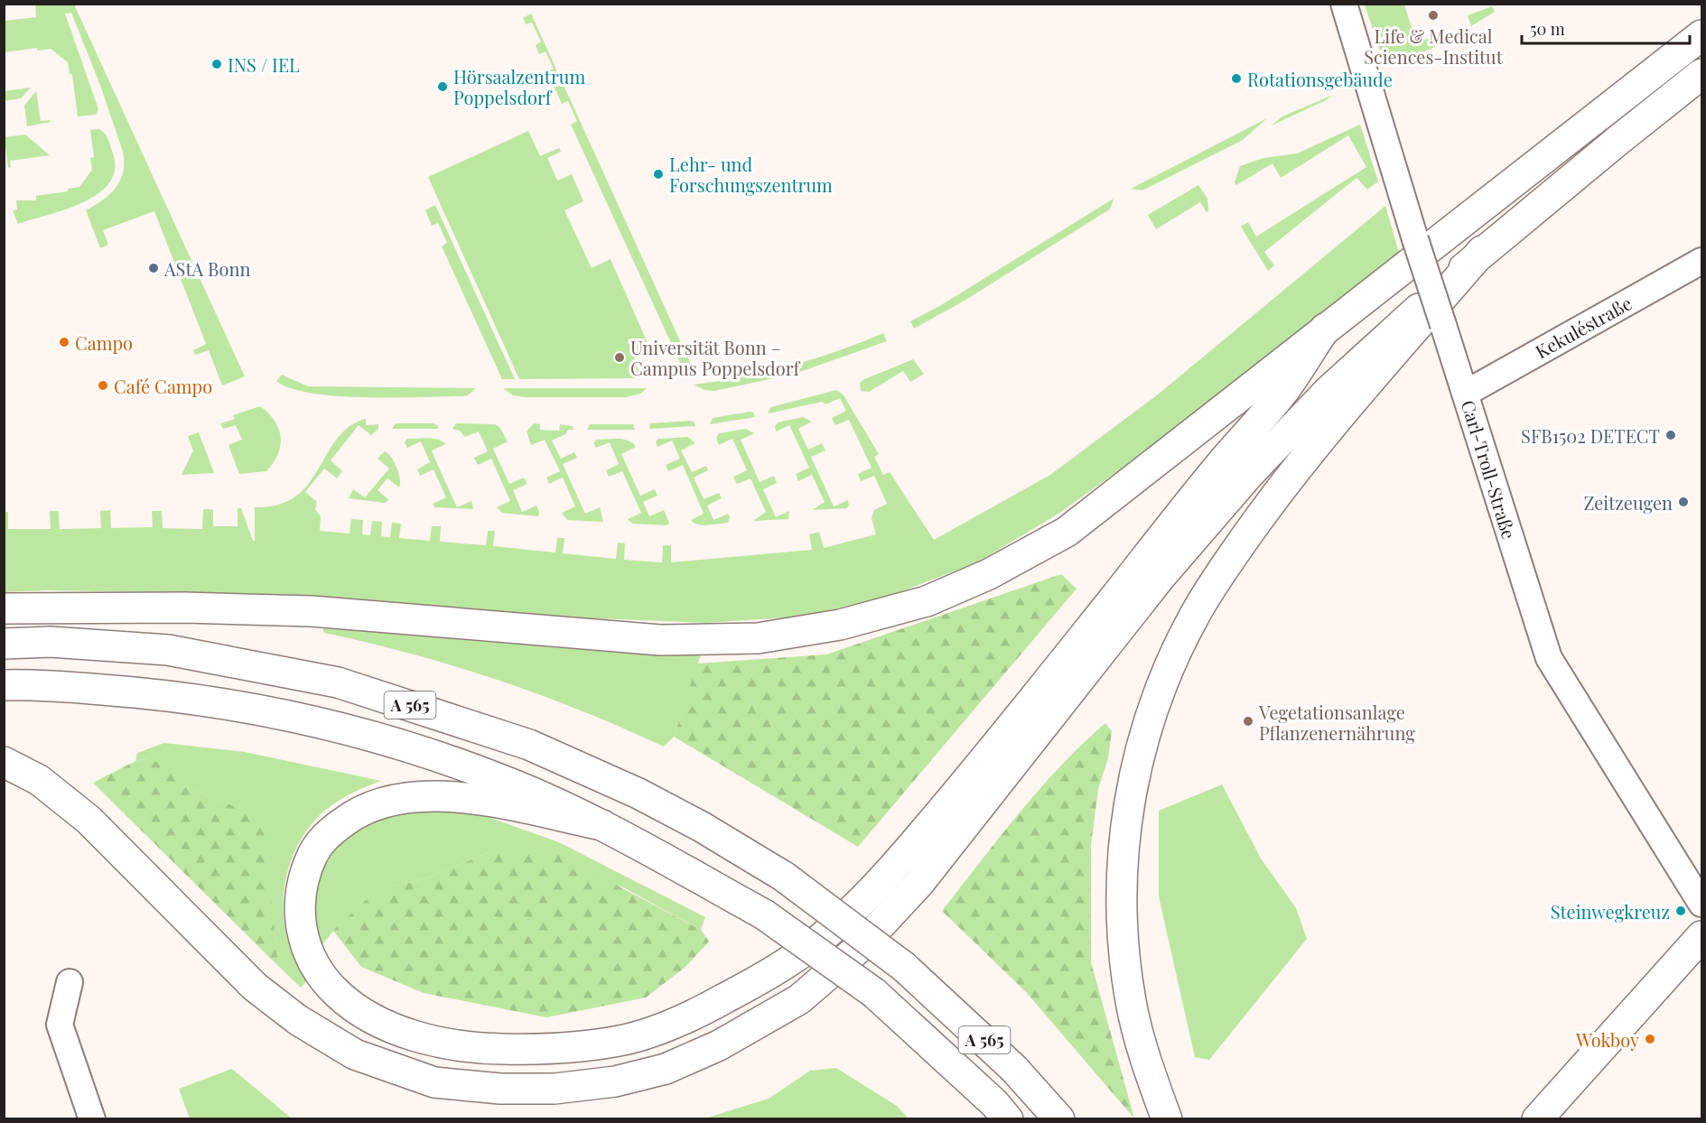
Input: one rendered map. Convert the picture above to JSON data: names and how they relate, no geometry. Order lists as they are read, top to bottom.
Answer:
{
  "streets": {
    "main road": ["A 565"],
    "street": ["Kekuléstraße", "Carl-Troll-Straße"]
  },
  "crossings": [
    ["Kekuléstraße", "Carl-Troll-Straße"]
  ],
  "places": [
    "Life & Medical Sciences-Institut",
    "INS / IEL",
    "Rotationsgebäude",
    "Hörsaalzentrum Poppelsdorf",
    "Lehr- und Forschungszentrum",
    "AStA Bonn",
    "Campo",
    "Universität Bonn – Campus Poppelsdorf",
    "Café Campo",
    "SFB1502 DETECT",
    "Zeitzeugen",
    "Vegetationsanlage Pflanzenernährung",
    "Steinwegkreuz",
    "Wokboy"
  ],
  "scale_bar": "50 m"
}
